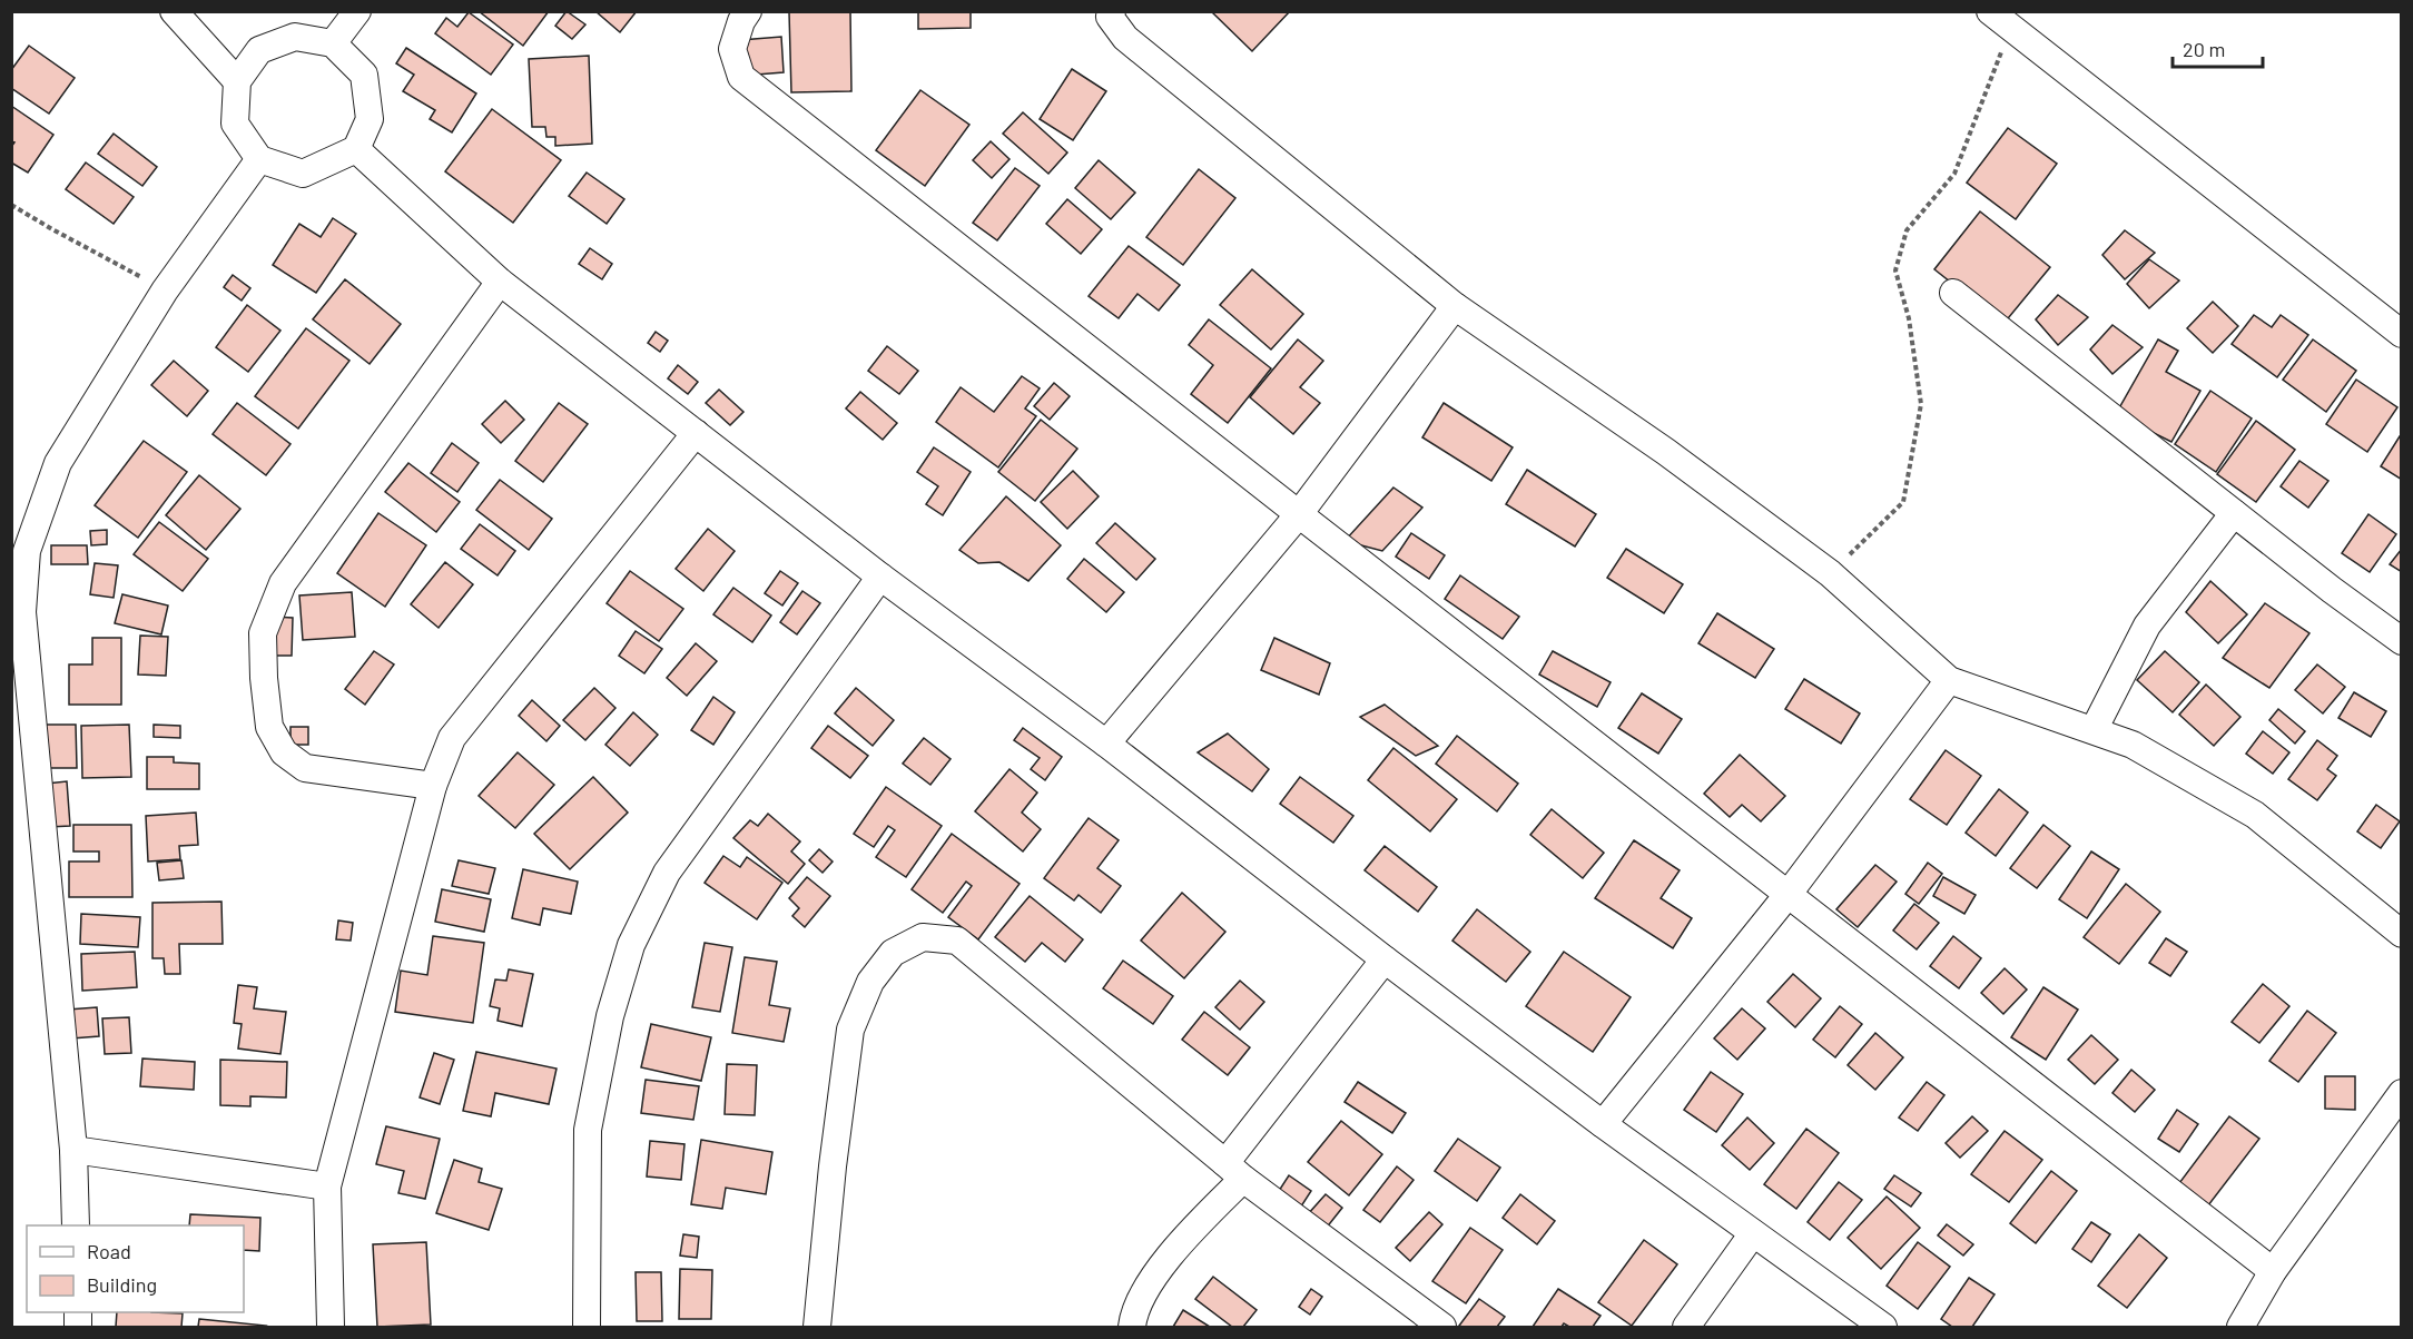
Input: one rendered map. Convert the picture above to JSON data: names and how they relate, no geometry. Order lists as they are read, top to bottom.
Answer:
{
  "legend": ["Road", "Building"],
  "scale_bar": "20 m"
}
